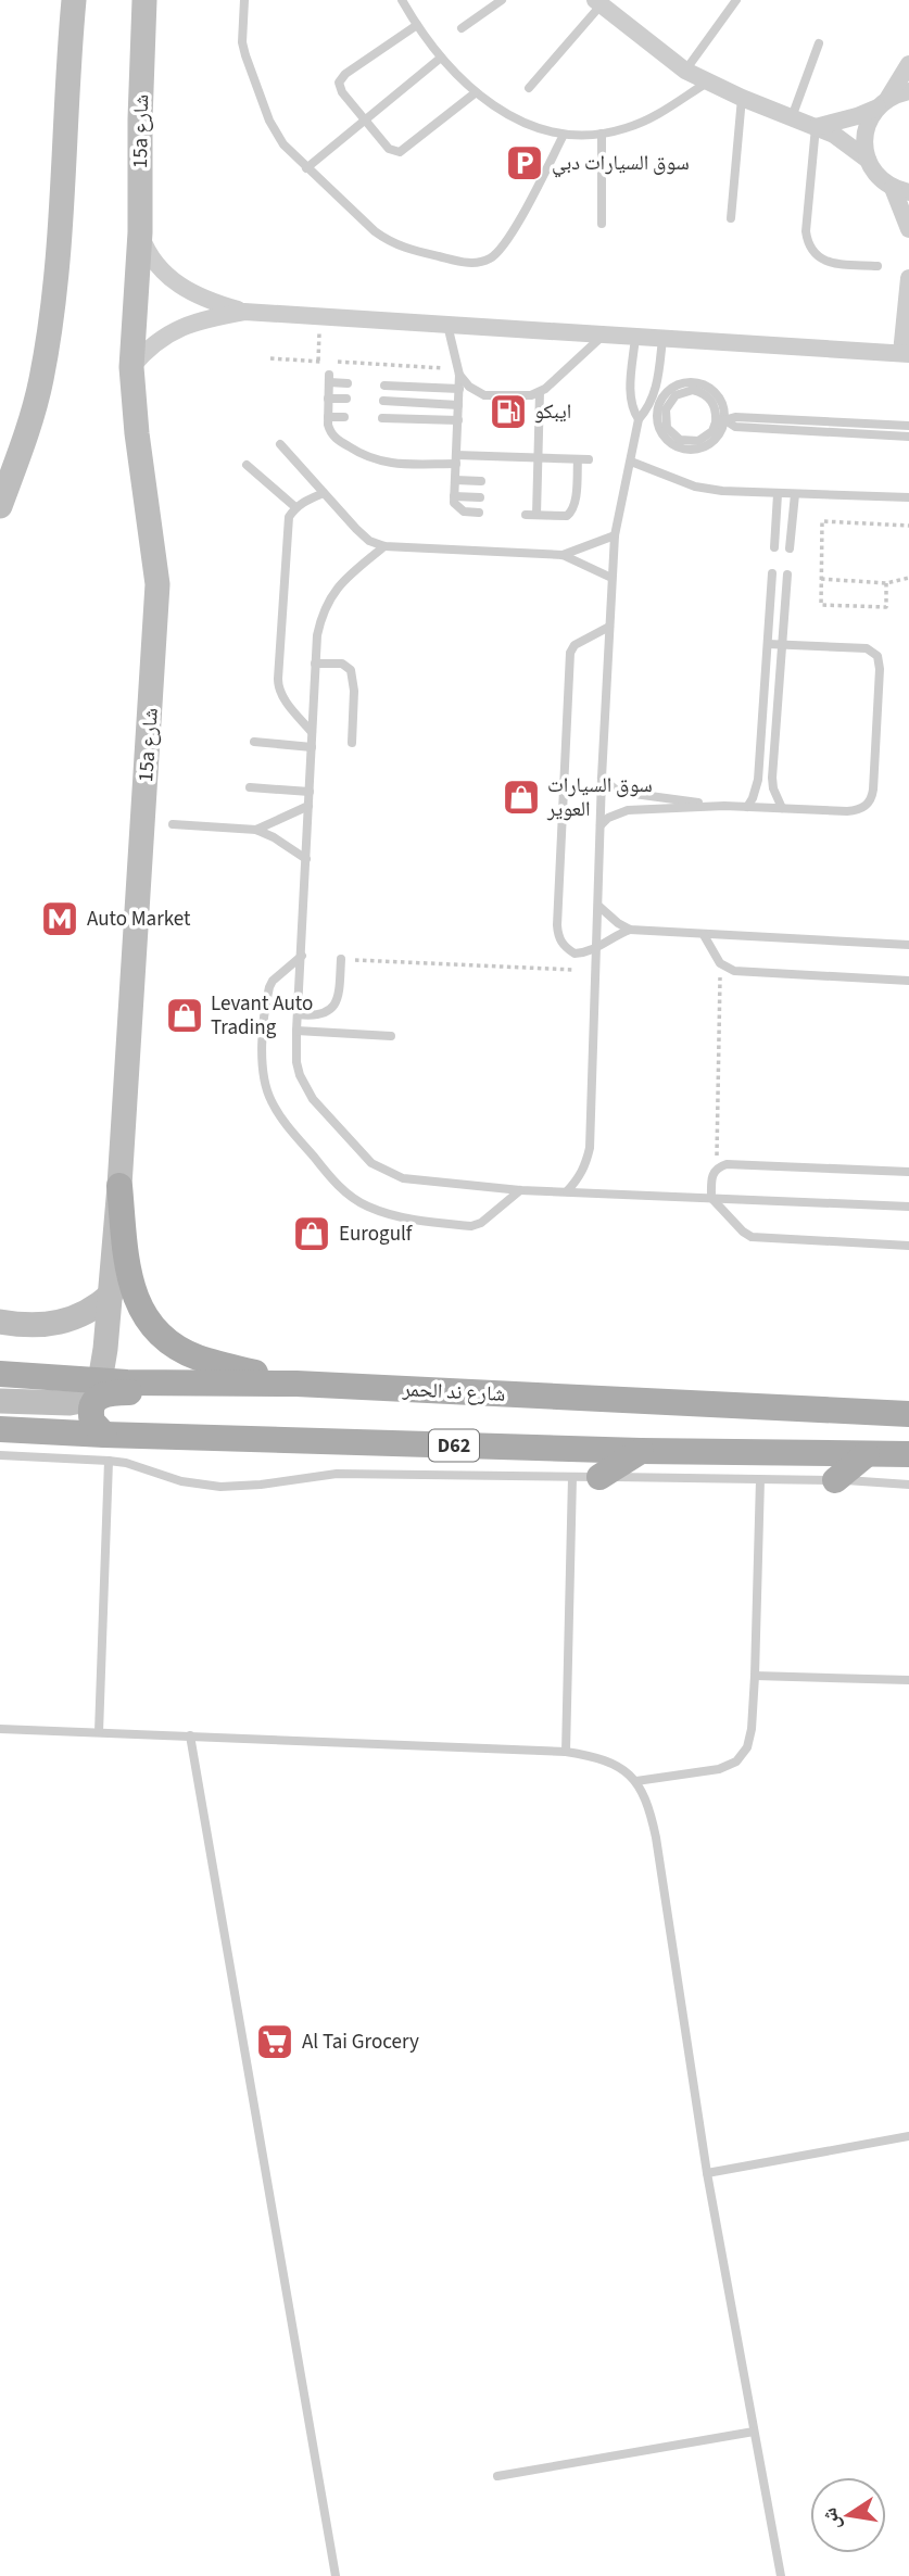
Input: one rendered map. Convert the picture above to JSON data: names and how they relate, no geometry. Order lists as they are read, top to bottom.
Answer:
{
  "streets": {
    "main road": ["15a شارع", "شارع ند الحمر", "D62"]
  },
  "crossings": [
    ["15a شارع", "شارع ند الحمر"]
  ],
  "places": {
    "parking": ["سوق السيارات دبي"],
    "fuel station": ["ايبكو"],
    "shop": ["سوق السيارات العوير", "Levant Auto Trading", "Eurogulf"],
    "metro station": ["Auto Market"],
    "supermarket": ["Al Tai Grocery"]
  },
  "north": "left"
}
